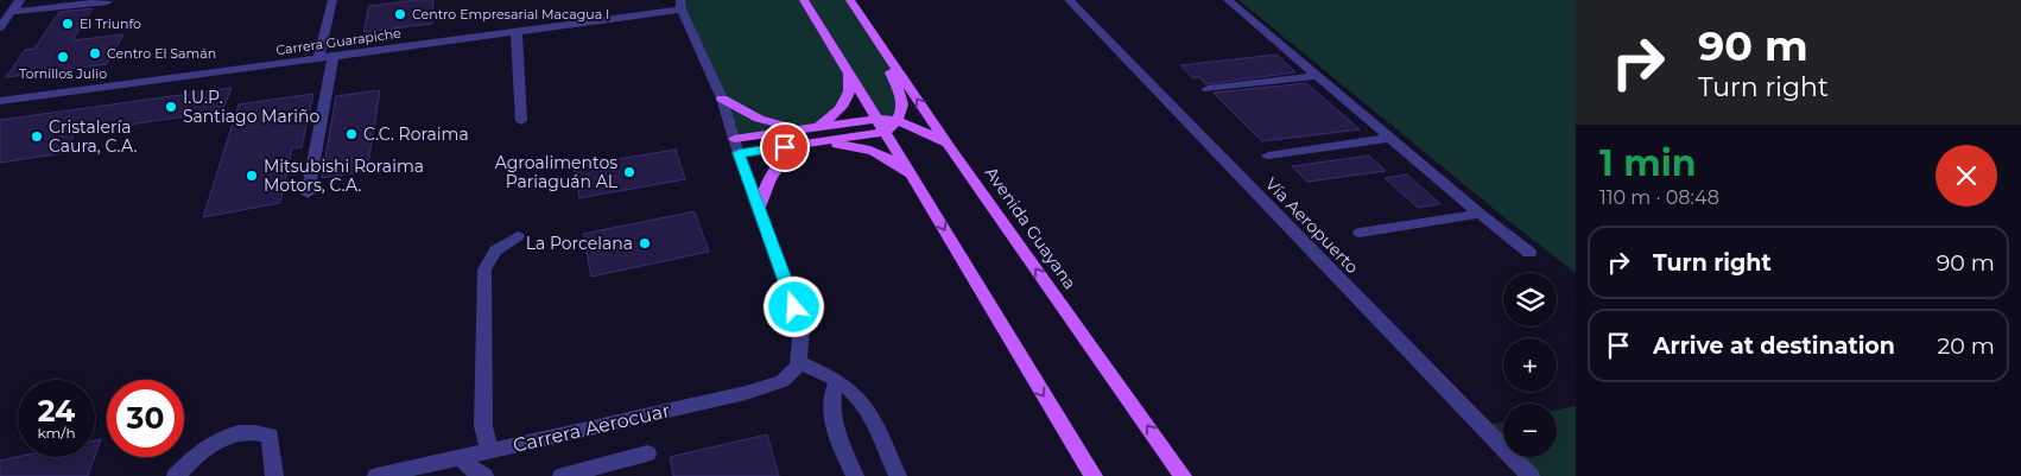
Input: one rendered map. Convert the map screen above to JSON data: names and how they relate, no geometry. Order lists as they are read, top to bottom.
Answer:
{
  "streets": {
    "main road": ["Avenida Guayana"],
    "street": ["Carrera Guarapiche", "Vía Aeropuerto", "Carrera Aerocuar"]
  },
  "places": [
    "Centro Empresarial Macagua I",
    "El Triunfo",
    "Centro El Samán",
    "Tornillos Julio",
    "I.U.P. Santiago Mariño",
    "C.C. Roraima",
    "Cristalería Caura, C.A.",
    "Agroalimentos Pariaguán AL",
    "Mitsubishi Roraima Motors, C.A.",
    "La Porcelana"
  ],
  "page": {
    "turn": ["90 m", "Turn right"],
    "heading": ["1 min", "110 m · 08:48"],
    "list": [
      {
        "name": "Turn right",
        "value": "90 m"
      },
      {
        "name": "Arrive at destination",
        "value": "20 m"
      }
    ],
    "map_buttons": ["+", "−"],
    "speed": "24 km/h",
    "limit": "30"
  }
}
